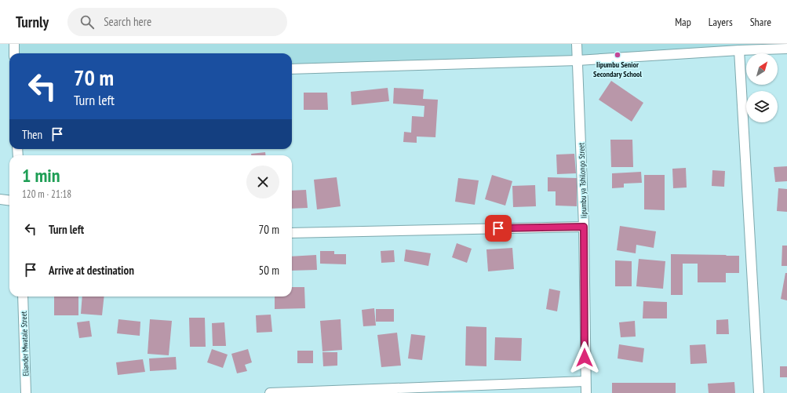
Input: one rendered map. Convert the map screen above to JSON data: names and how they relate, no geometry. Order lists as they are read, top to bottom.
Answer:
{
  "streets": {
    "street": ["Iipumbu ya Tshilongo Street", "Eliander Mwatale Street"]
  },
  "places": ["Iipumbu Senior Secondary School"],
  "north": "top right",
  "page": {
    "header": "Turnly",
    "search": "Search here",
    "nav": ["Map", "Layers", "Share"],
    "turn": ["70 m", "Turn left"],
    "then": "Then",
    "heading": ["1 min", "120 m · 21:18"],
    "list": [
      {
        "name": "Turn left",
        "value": "70 m"
      },
      {
        "name": "Arrive at destination",
        "value": "50 m"
      }
    ]
  }
}
